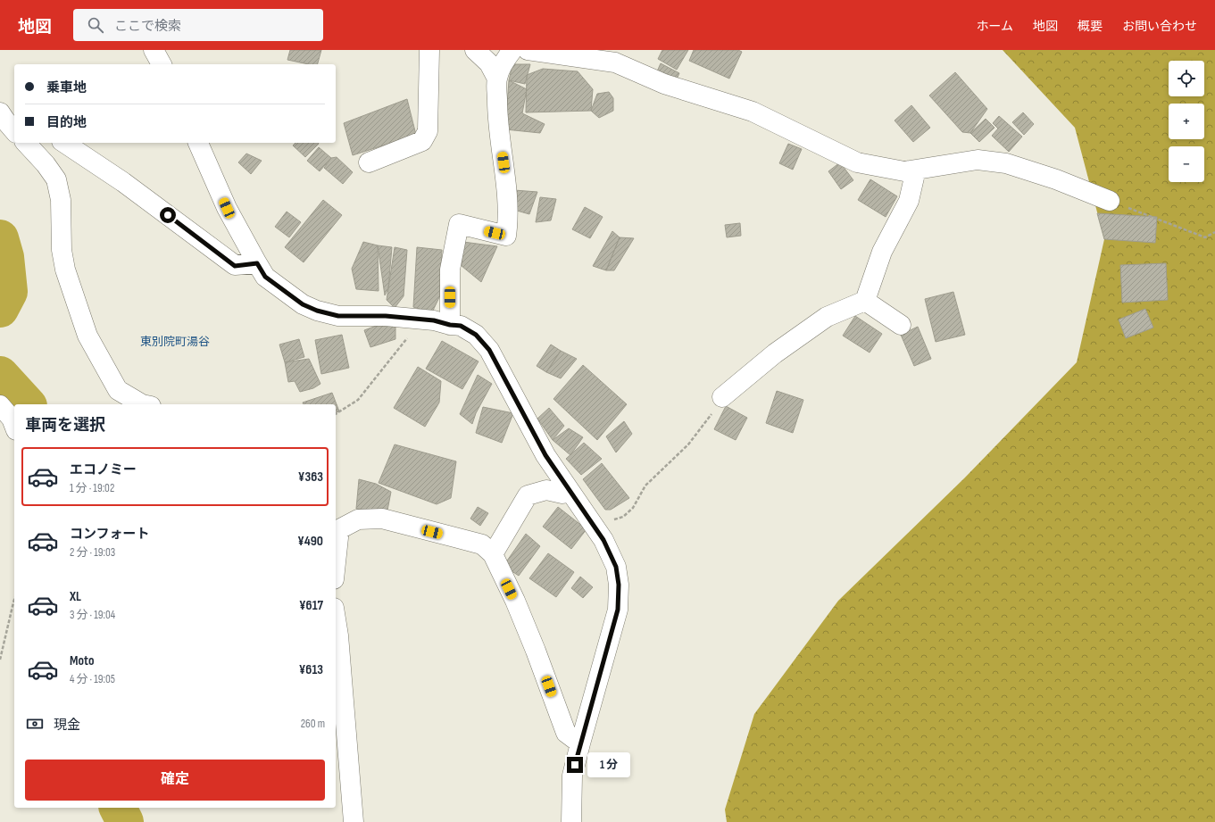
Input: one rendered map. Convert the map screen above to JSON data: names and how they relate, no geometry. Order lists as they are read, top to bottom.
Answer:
{
  "districts": ["東別院町湯谷"],
  "page": {
    "header": "地図",
    "search": "ここで検索",
    "nav": [
      "ホーム",
      "地図",
      "概要",
      "お問い合わせ"
    ],
    "map_buttons": ["+", "−"],
    "banner": ["乗車地", "目的地"],
    "heading": "車両を選択",
    "list": [
      {
        "name": "エコノミー",
        "note": "1 分 · 19:02",
        "value": "¥363"
      },
      {
        "name": "コンフォート",
        "note": "2 分 · 19:03",
        "value": "¥490"
      },
      {
        "name": "XL",
        "note": "3 分 · 19:04",
        "value": "¥617"
      },
      {
        "name": "Moto",
        "note": "4 分 · 19:05",
        "value": "¥613"
      }
    ],
    "pay": ["現金", "260 m"],
    "bubble": "1 分",
    "buttons": "確定"
  }
}
